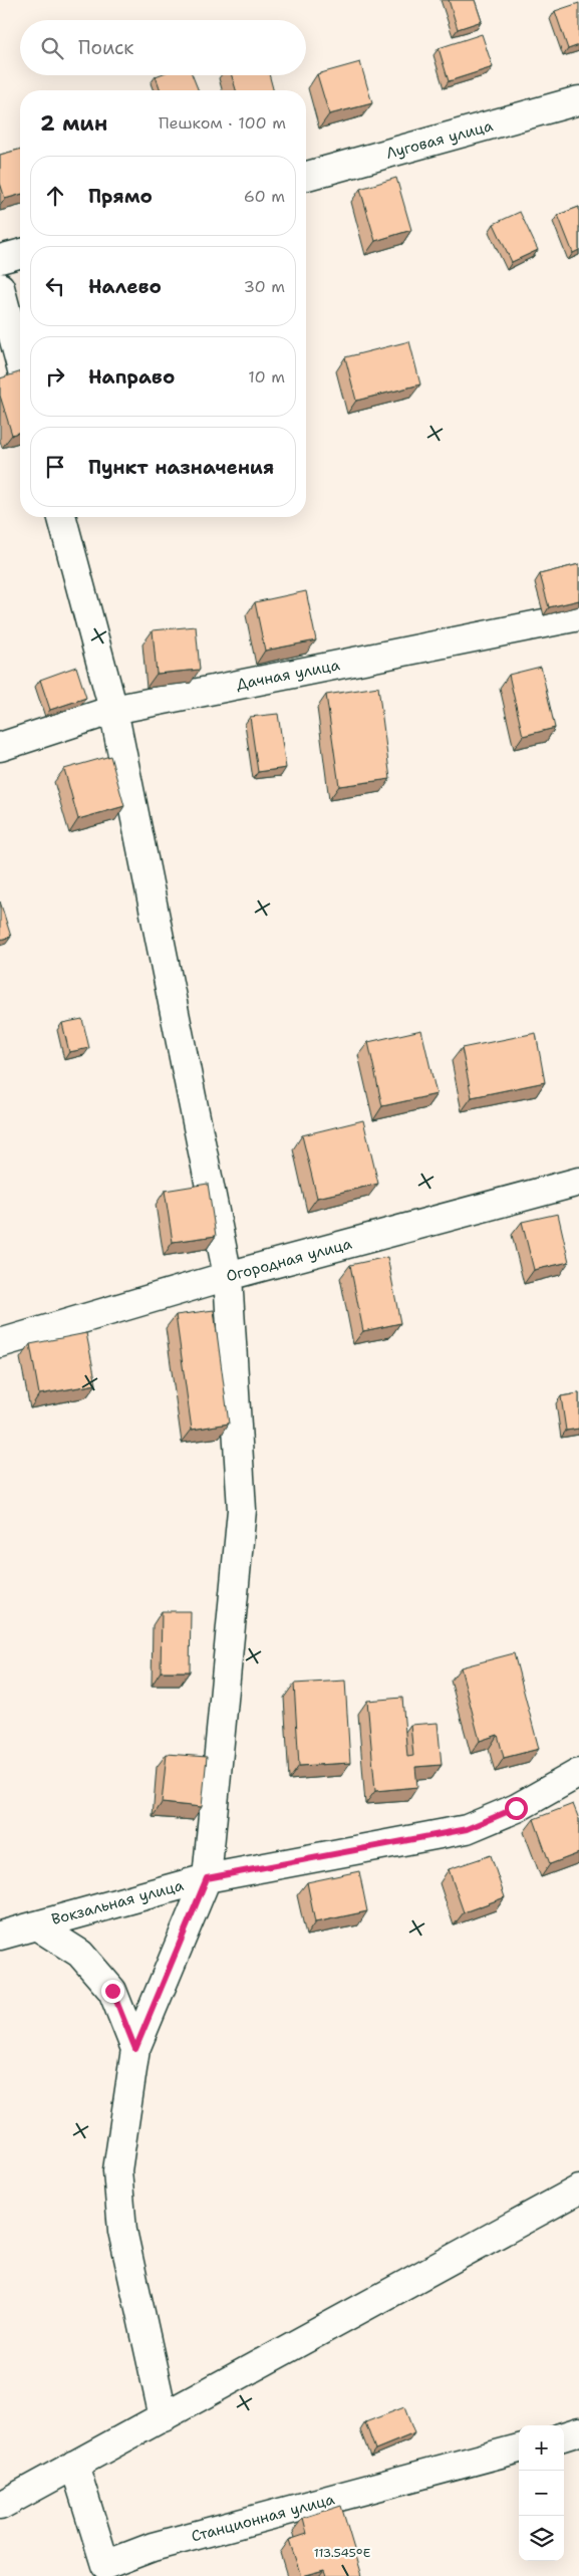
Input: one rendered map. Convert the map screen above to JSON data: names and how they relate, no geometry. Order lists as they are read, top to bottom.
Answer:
{
  "streets": {
    "street": [
      "Луговая улица",
      "Дачная улица",
      "Огородная улица",
      "Вокзальная улица",
      "Станционная улица"
    ]
  },
  "page": {
    "search": "Поиск",
    "heading": ["2 мин", "Пешком · 100 m"],
    "list": [
      ["Прямо", "60 m"],
      ["Налево", "30 m"],
      ["Направо", "10 m"],
      "Пункт назначения"
    ],
    "map_buttons": ["+", "−"]
  },
  "coordinates": ["113.545°E"]
}
